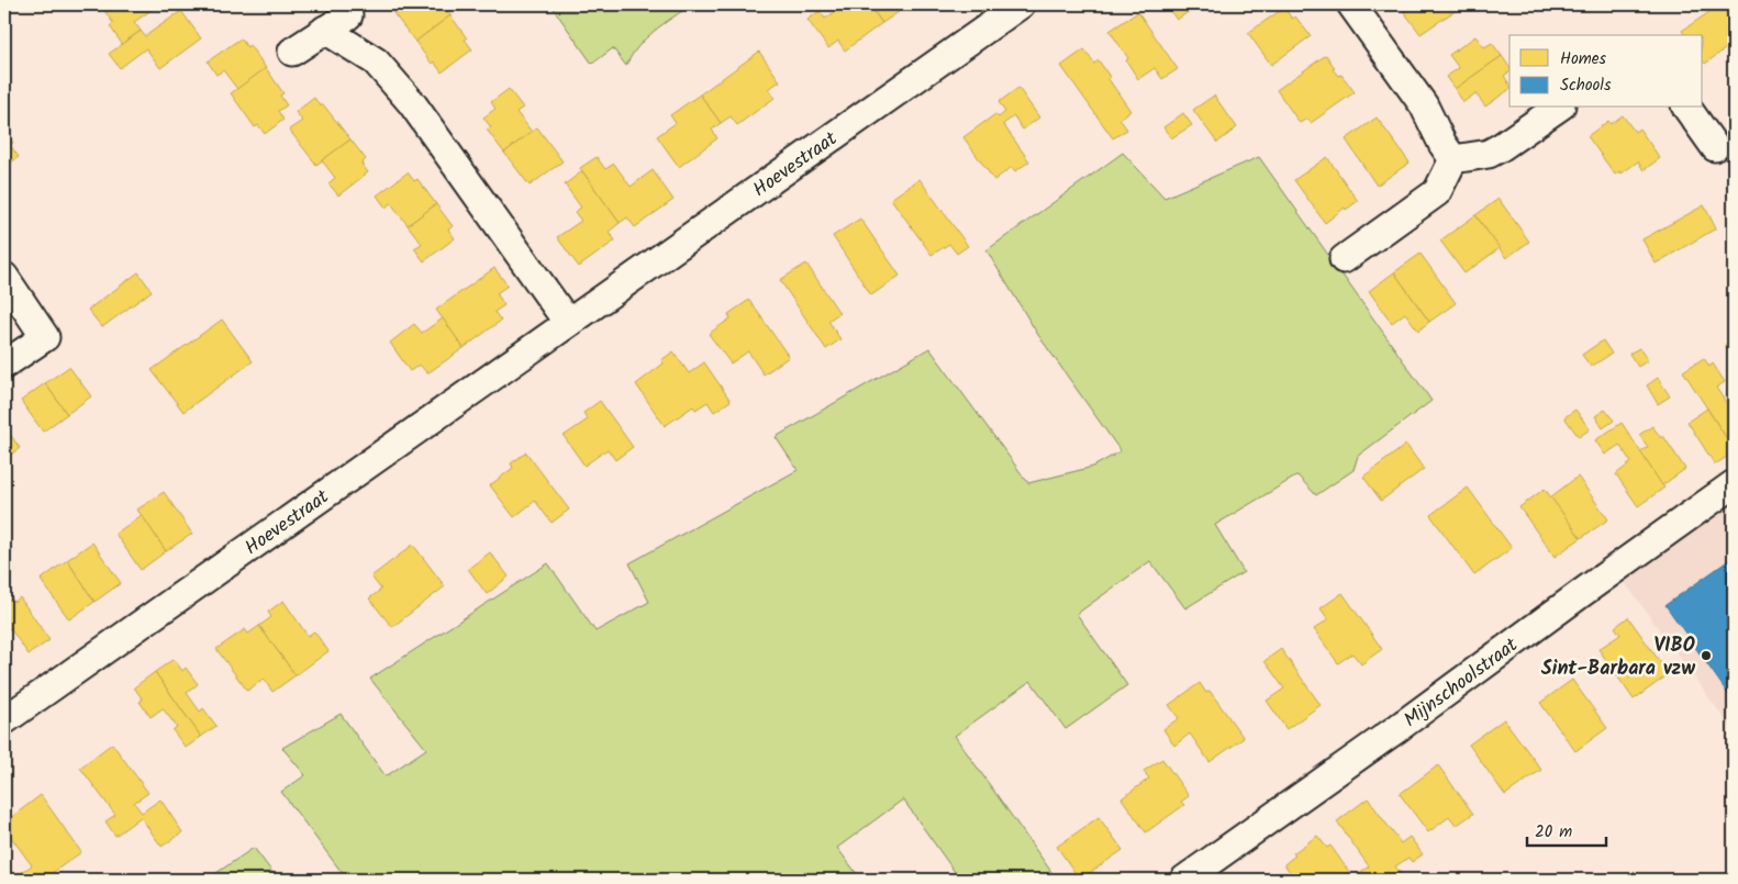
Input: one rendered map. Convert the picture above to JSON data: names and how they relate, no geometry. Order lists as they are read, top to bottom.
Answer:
{
  "streets": {
    "street": ["Hoevestraat", "Mijnschoolstraat"]
  },
  "places": ["VIBO Sint-Barbara vzw"],
  "legend": ["Homes", "Schools"],
  "scale_bar": "20 m"
}
